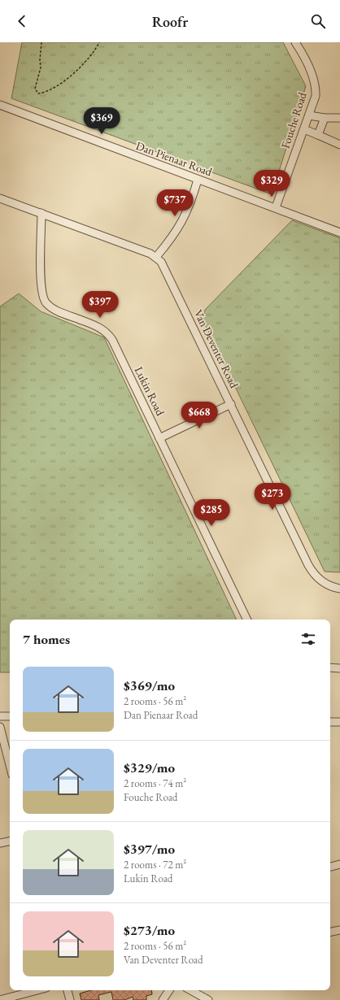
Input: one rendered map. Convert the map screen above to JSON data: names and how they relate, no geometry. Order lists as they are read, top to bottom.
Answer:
{
  "streets": {
    "street": [
      "Fouche Road",
      "Dan Pienaar Road",
      "Van Deventer Road",
      "Lukin Road"
    ]
  },
  "crossings": [
    ["Fouche Road", "Dan Pienaar Road"]
  ],
  "page": {
    "header": "Roofr",
    "price": [
      "$369",
      "$329",
      "$737",
      "$397",
      "$668",
      "$273",
      "$285"
    ],
    "heading": "7 homes",
    "list": [
      {
        "name": "$369/mo",
        "note": "2 rooms · 56 m² · Dan Pienaar Road"
      },
      {
        "name": "$329/mo",
        "note": "2 rooms · 74 m² · Fouche Road"
      },
      {
        "name": "$397/mo",
        "note": "2 rooms · 72 m² · Lukin Road"
      },
      {
        "name": "$273/mo",
        "note": "2 rooms · 56 m² · Van Deventer Road"
      }
    ]
  }
}
